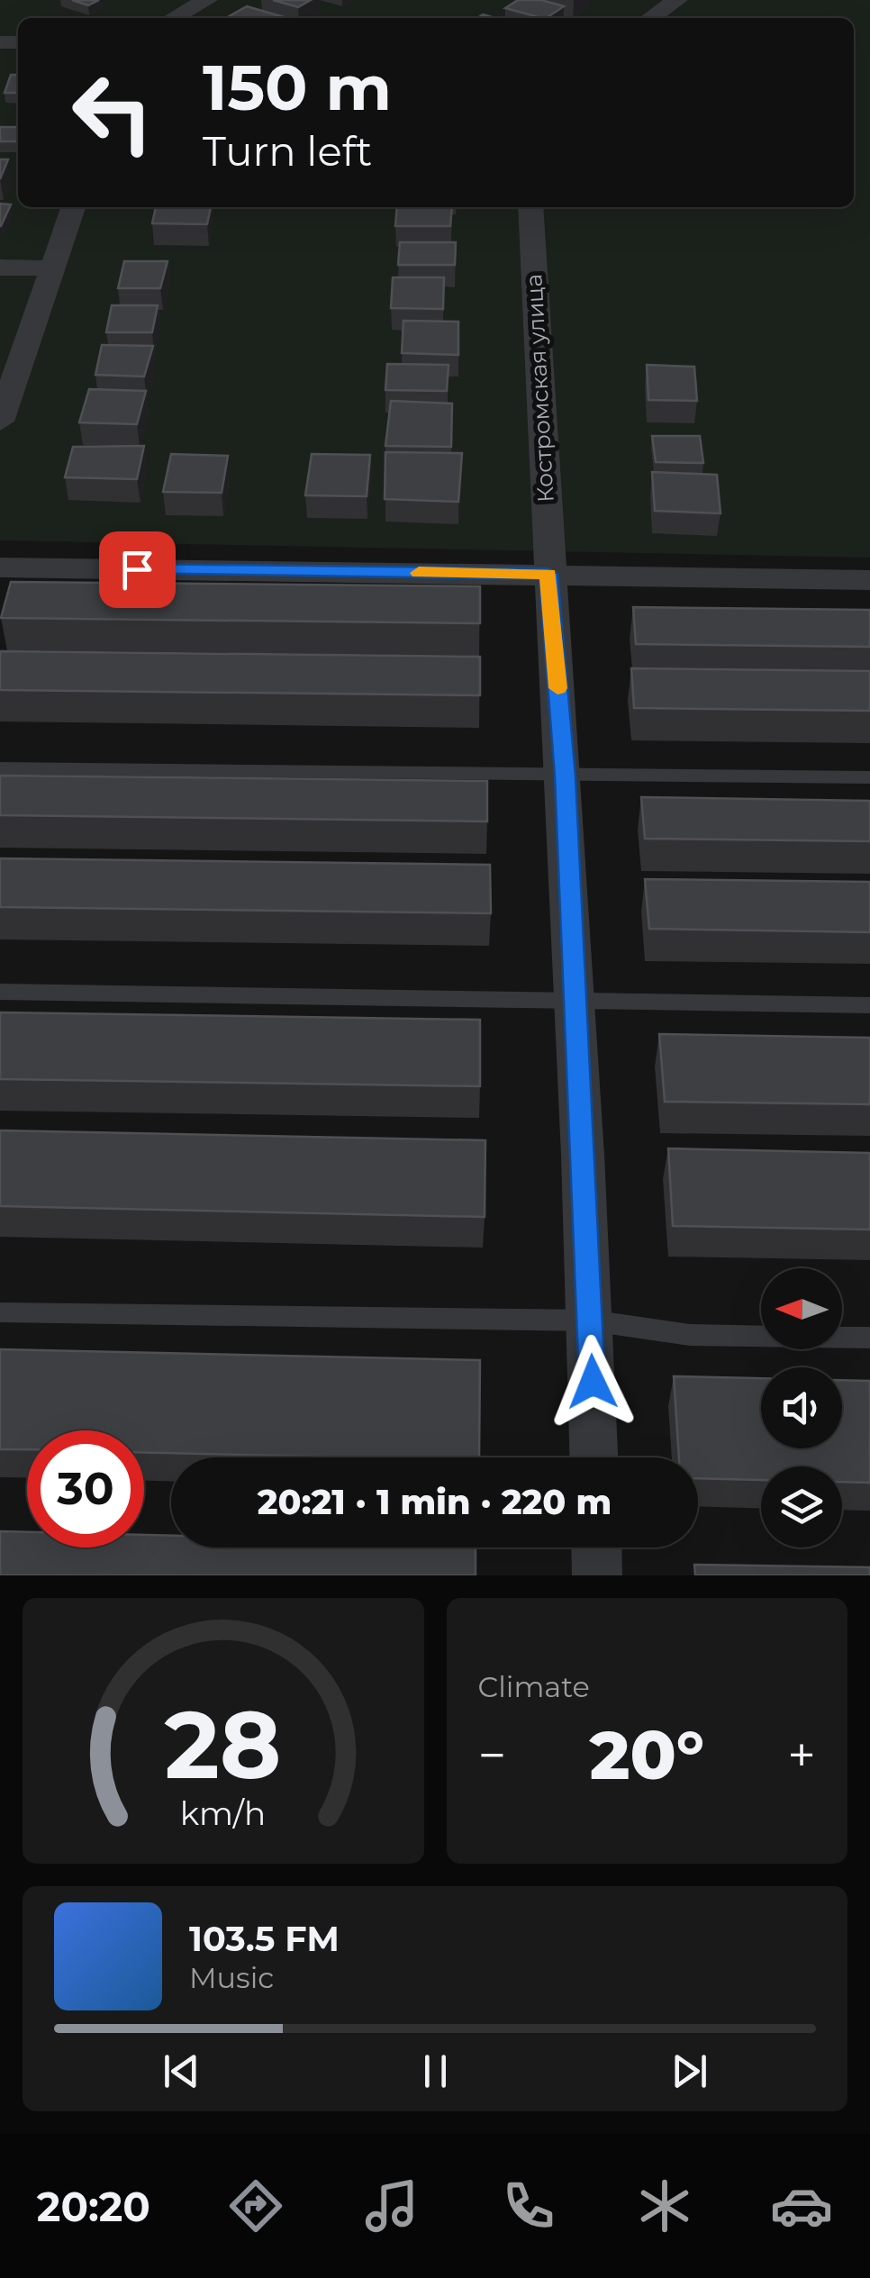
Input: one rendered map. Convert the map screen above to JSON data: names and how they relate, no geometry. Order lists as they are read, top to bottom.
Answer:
{
  "streets": {
    "street": ["Костромская улица"]
  },
  "north": "left",
  "page": {
    "turn": ["150 m", "Turn left"],
    "limit": "30",
    "trip": "20:21 · 1 min · 220 m",
    "tile": "Climate",
    "heat": ["−", "20°", "+"],
    "song": ["103.5 FM", "Music"],
    "tabs": "20:20",
    "gauge": ["28", "km/h"]
  }
}
